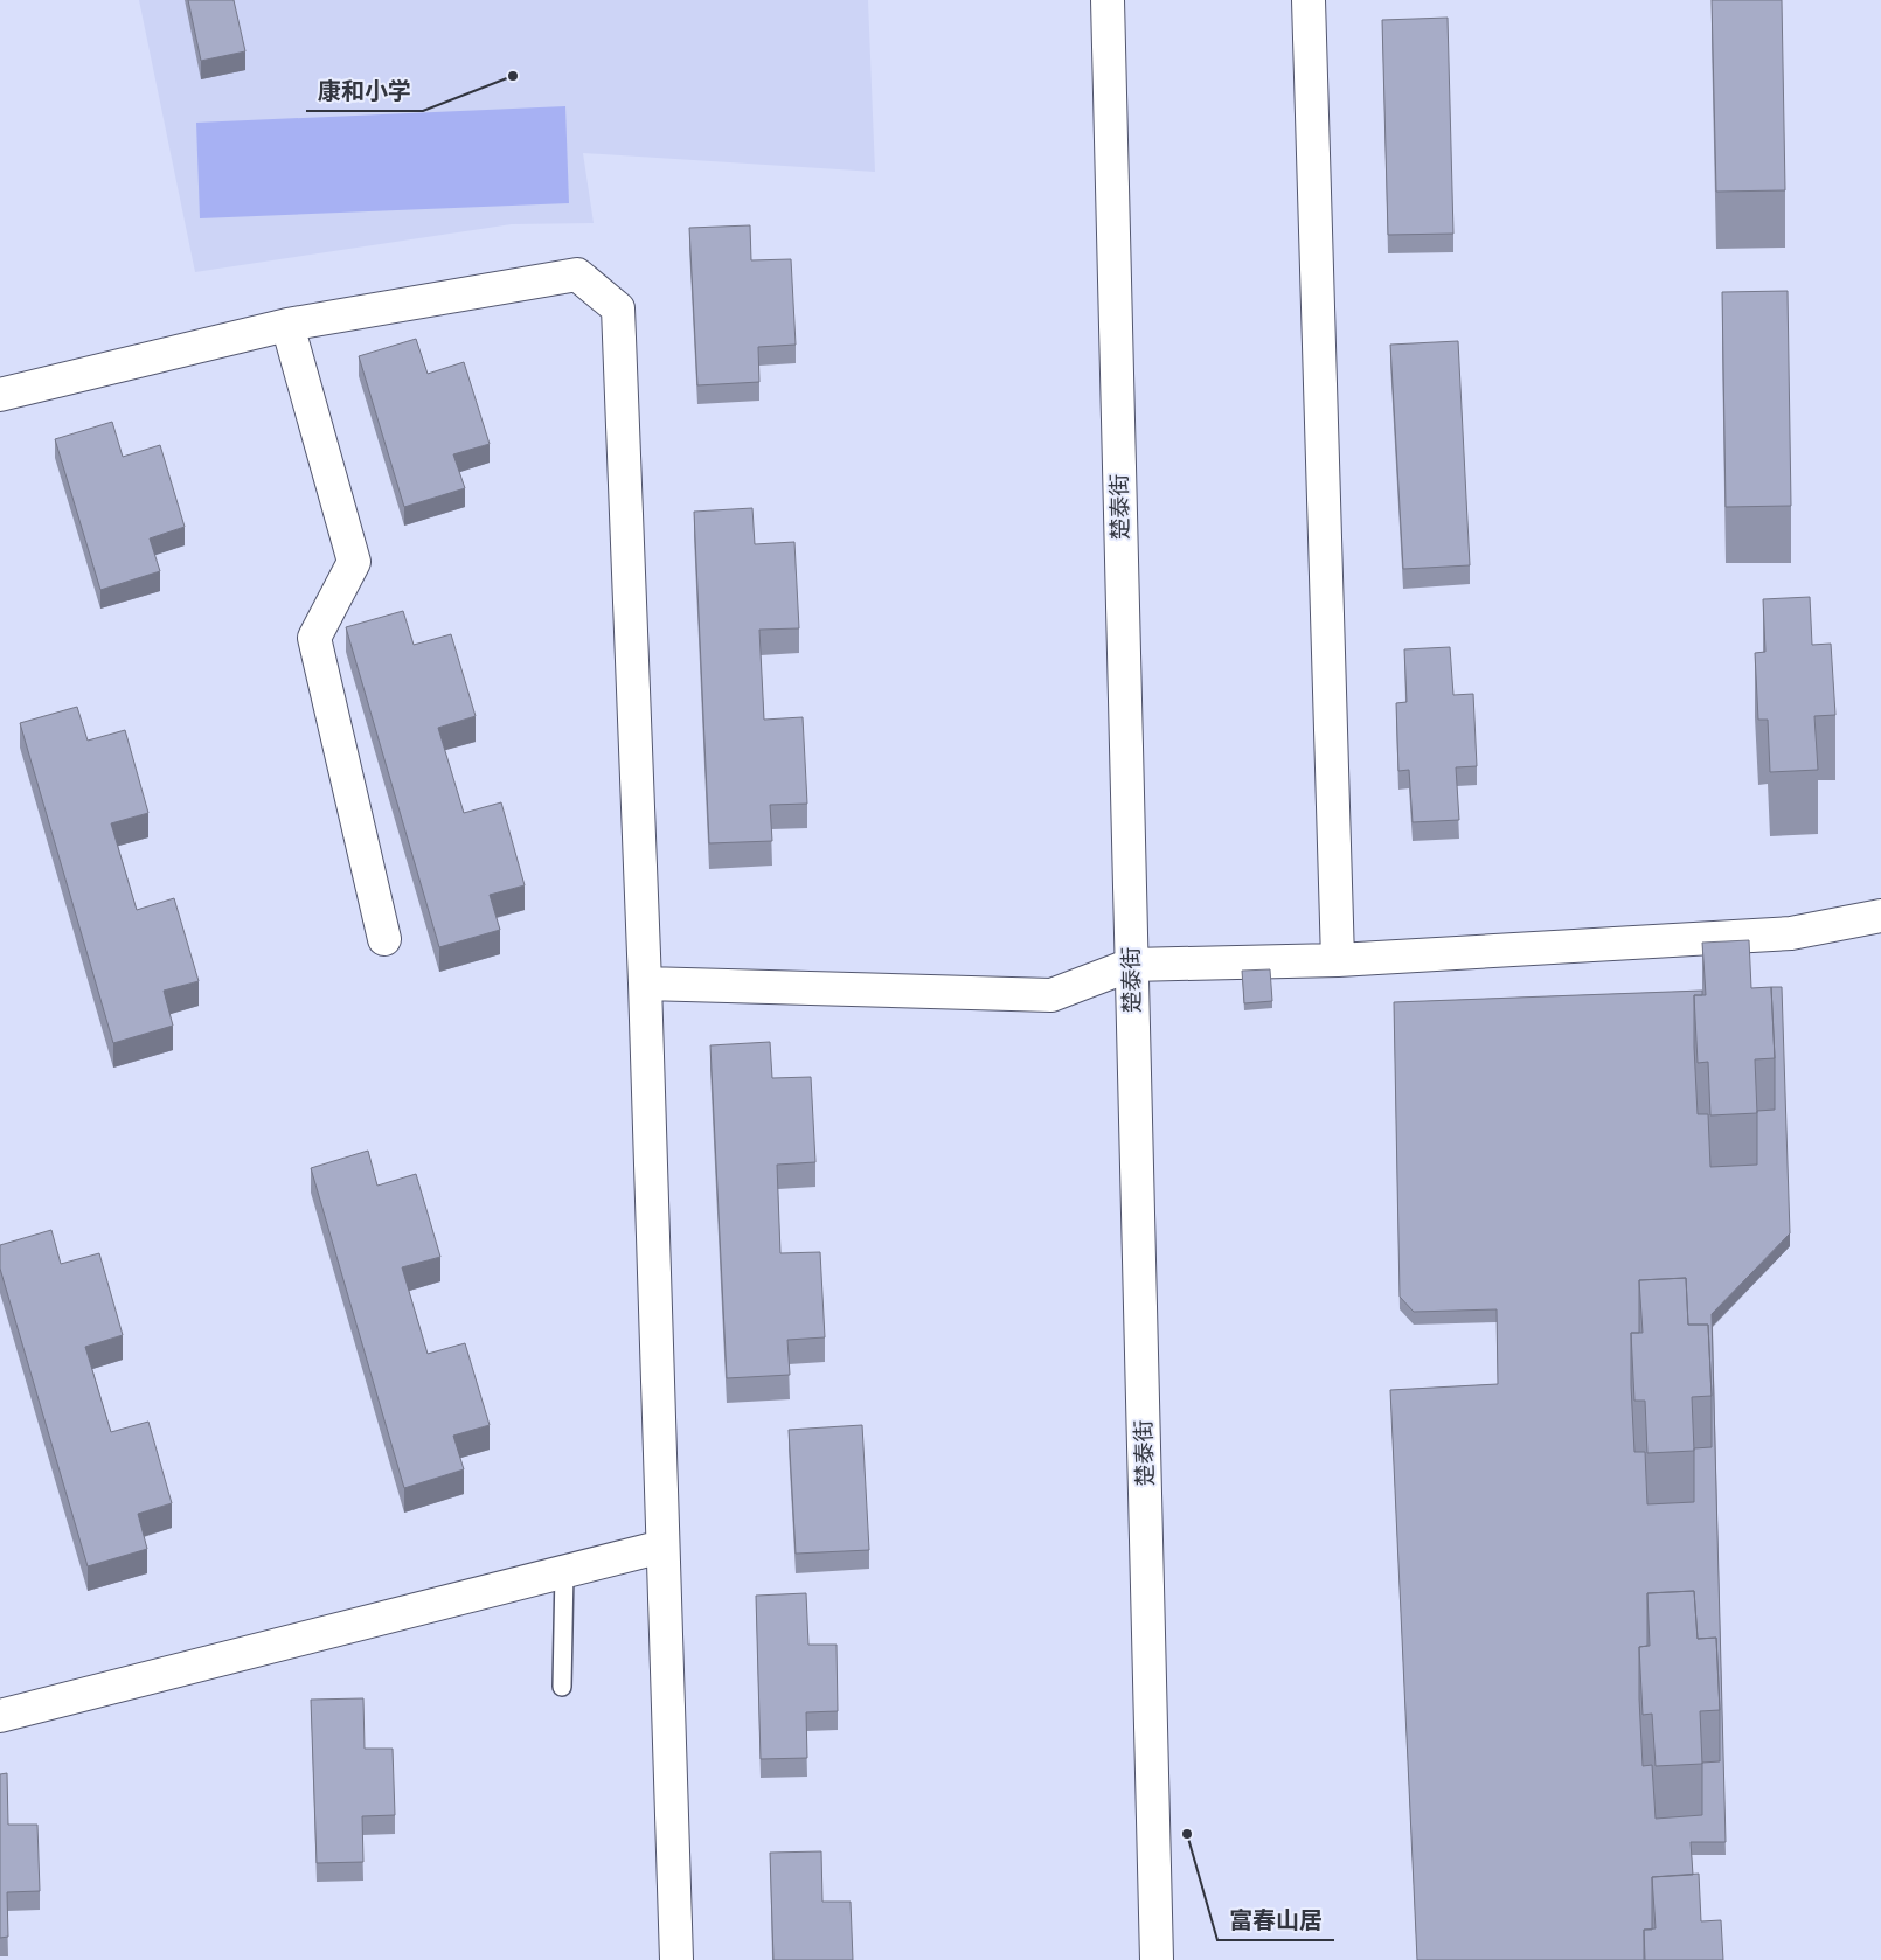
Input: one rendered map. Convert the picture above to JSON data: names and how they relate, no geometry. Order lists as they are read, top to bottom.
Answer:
{
  "streets": {
    "street": ["楚泰街"]
  },
  "places": ["康和小学", "富春山居"]
}
